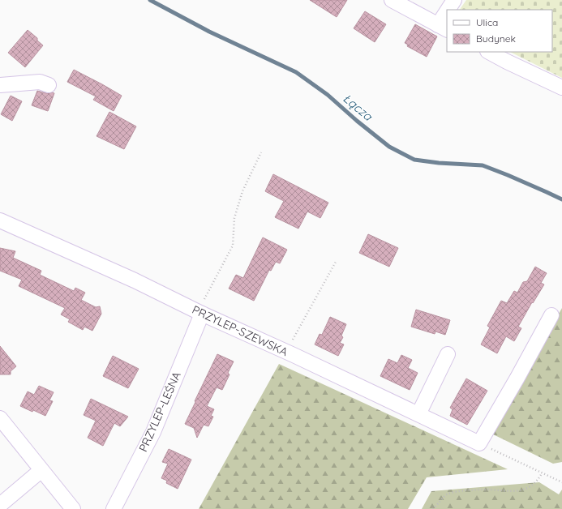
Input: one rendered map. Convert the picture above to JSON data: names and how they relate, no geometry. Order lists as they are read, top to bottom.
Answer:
{
  "streets": {
    "street": ["PRZYLEP-SZEWSKA", "PRZYLEP-LEŚNA"]
  },
  "crossings": [
    ["PRZYLEP-SZEWSKA", "PRZYLEP-LEŚNA"]
  ],
  "water": ["Łącza"],
  "legend": ["Ulica", "Budynek"]
}
